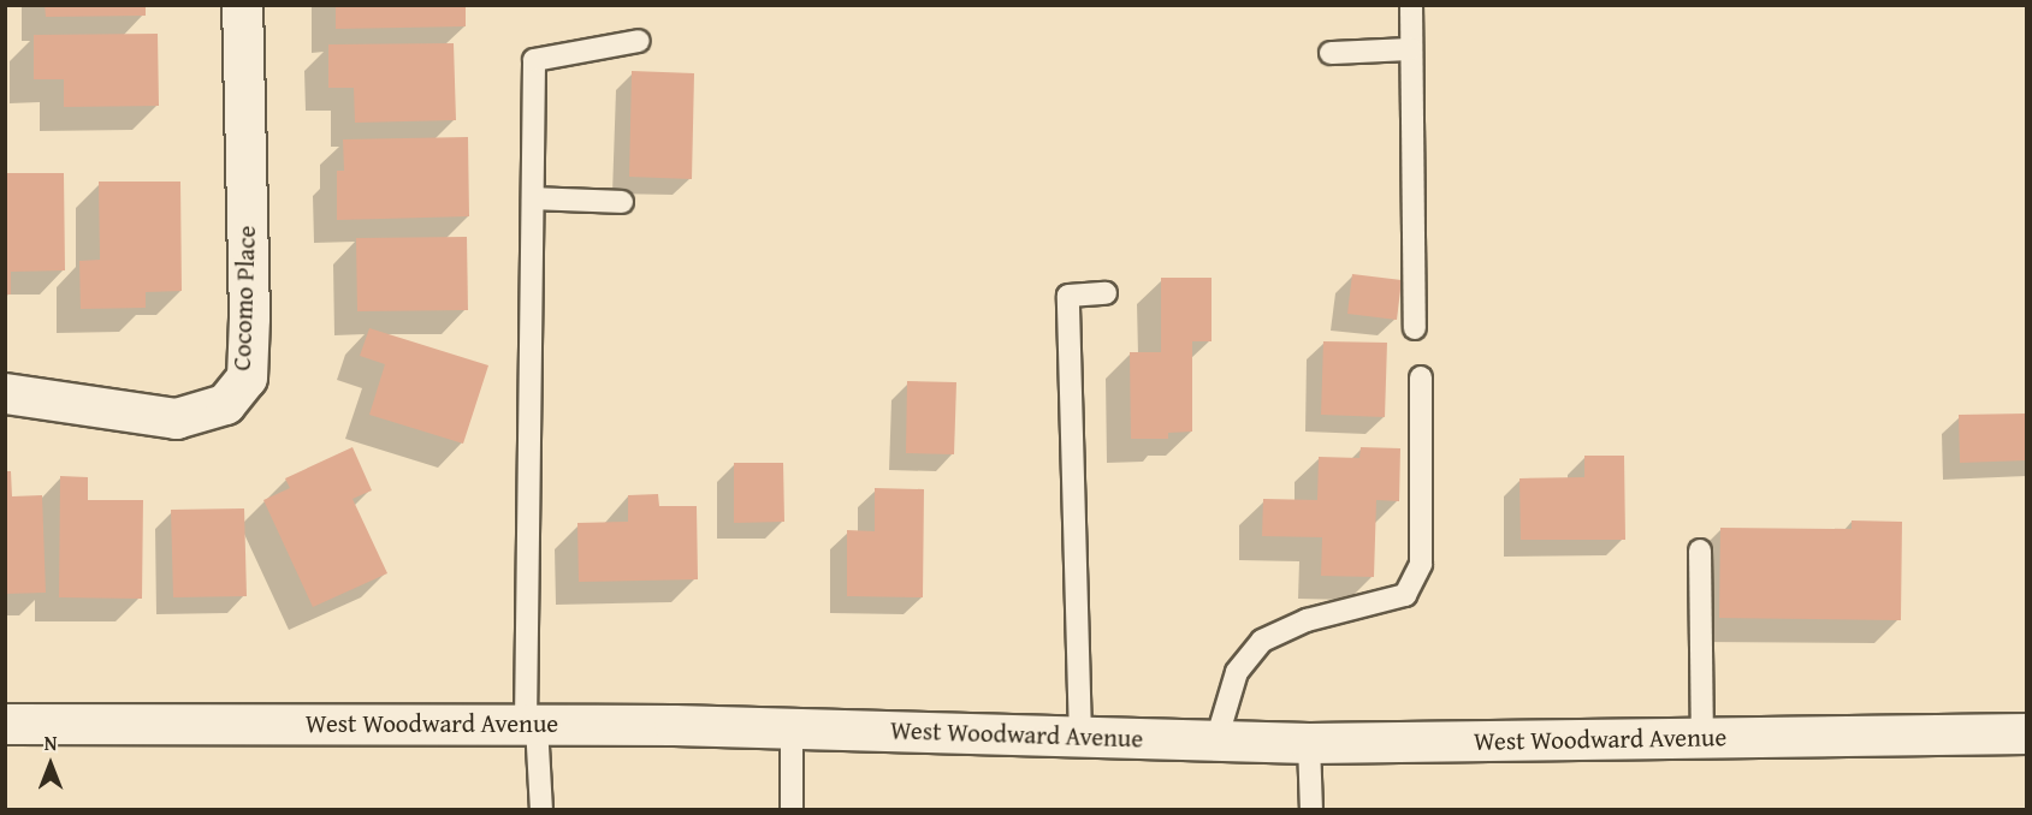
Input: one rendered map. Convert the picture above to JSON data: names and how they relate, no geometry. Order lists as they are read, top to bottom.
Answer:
{
  "streets": {
    "street": ["Cocomo Place", "West Woodward Avenue"]
  },
  "north": "top"
}
